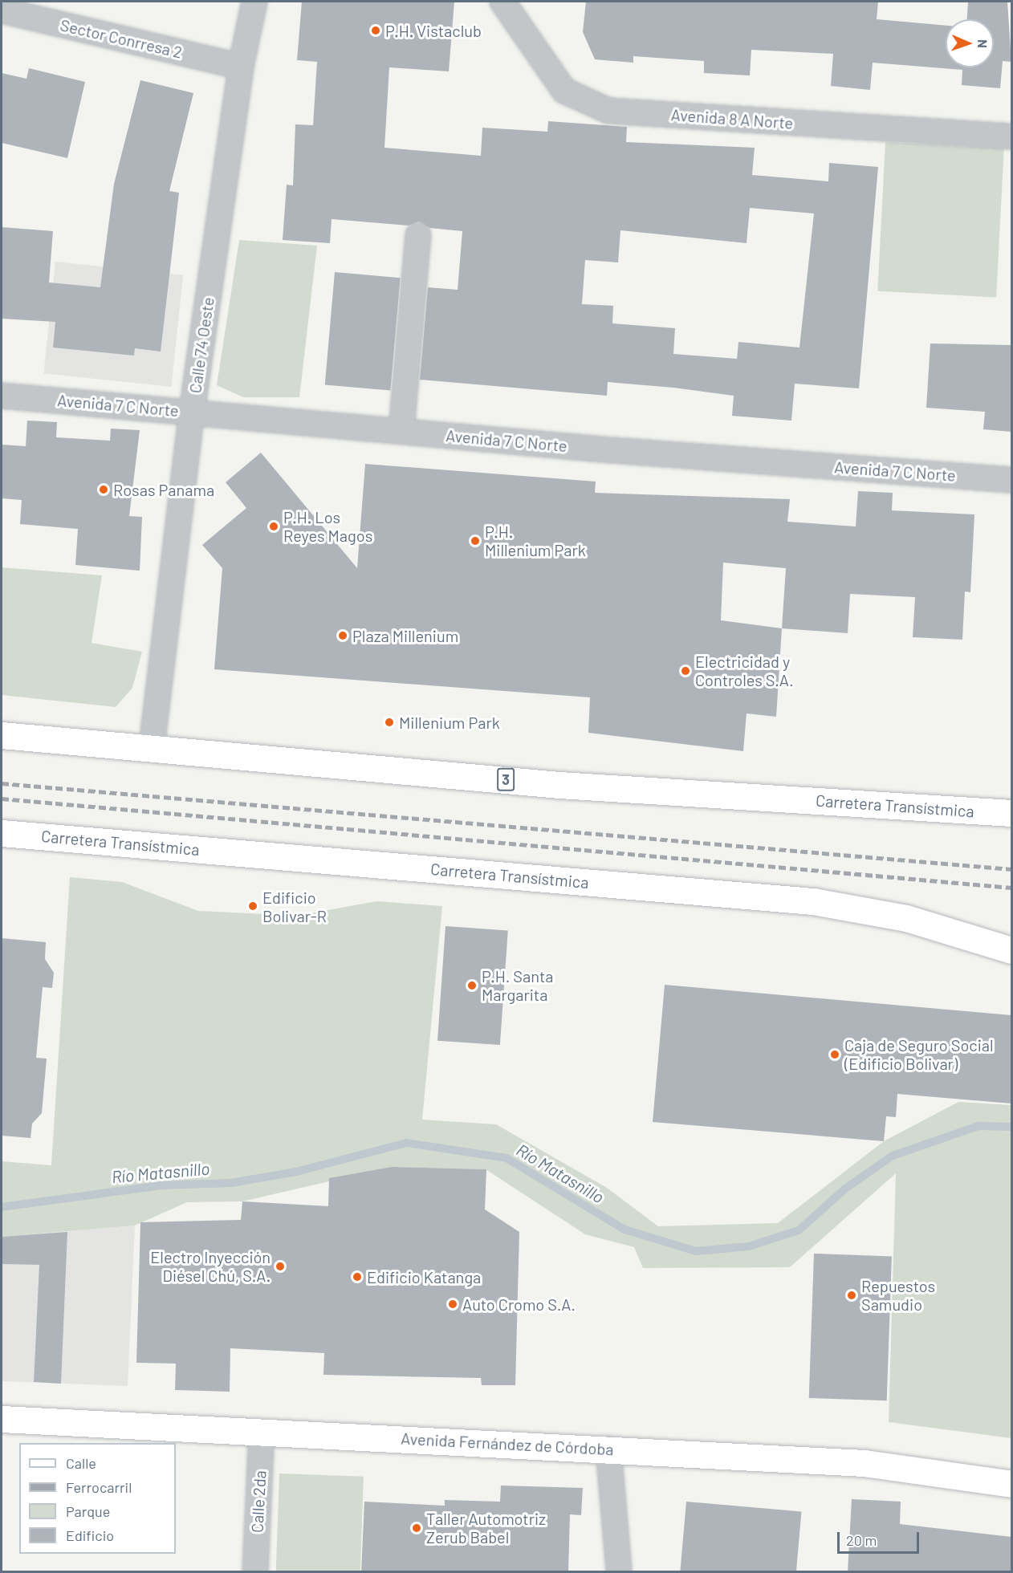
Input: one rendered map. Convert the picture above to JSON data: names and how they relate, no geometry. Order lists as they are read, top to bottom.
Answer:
{
  "streets": {
    "main road": ["3", "Carretera Transístmica", "Avenida Fernández de Córdoba"],
    "street": [
      "Sector Conrresa 2",
      "Avenida 8 A Norte",
      "Calle 74 Oeste",
      "Avenida 7 C Norte",
      "Calle 2da"
    ]
  },
  "crossings": [
    ["Sector Conrresa 2", "Calle 74 Oeste"],
    ["Calle 74 Oeste", "Avenida 7 C Norte"],
    ["Calle 74 Oeste", "Carretera Transístmica"],
    ["Avenida Fernández de Córdoba", "Calle 2da"]
  ],
  "water": ["Río Matasnillo"],
  "places": [
    "P.H. Vistaclub",
    "Rosas Panama",
    "P.H. Los Reyes Magos",
    "P.H. Millenium Park",
    "Plaza Millenium",
    "Electricidad y Controles S.A.",
    "Millenium Park",
    "Edificio Bolivar-R",
    "P.H. Santa Margarita",
    "Caja de Seguro Social (Edificio Bolivar)",
    "Electro Inyección Diésel Chú, S.A.",
    "Edificio Katanga",
    "Repuestos Samudio",
    "Auto Cromo S.A.",
    "Taller Automotriz Zerub Babel"
  ],
  "legend": [
    "Calle",
    "Ferrocarril",
    "Parque",
    "Edificio"
  ],
  "scale_bar": "20 m",
  "north": "right"
}
